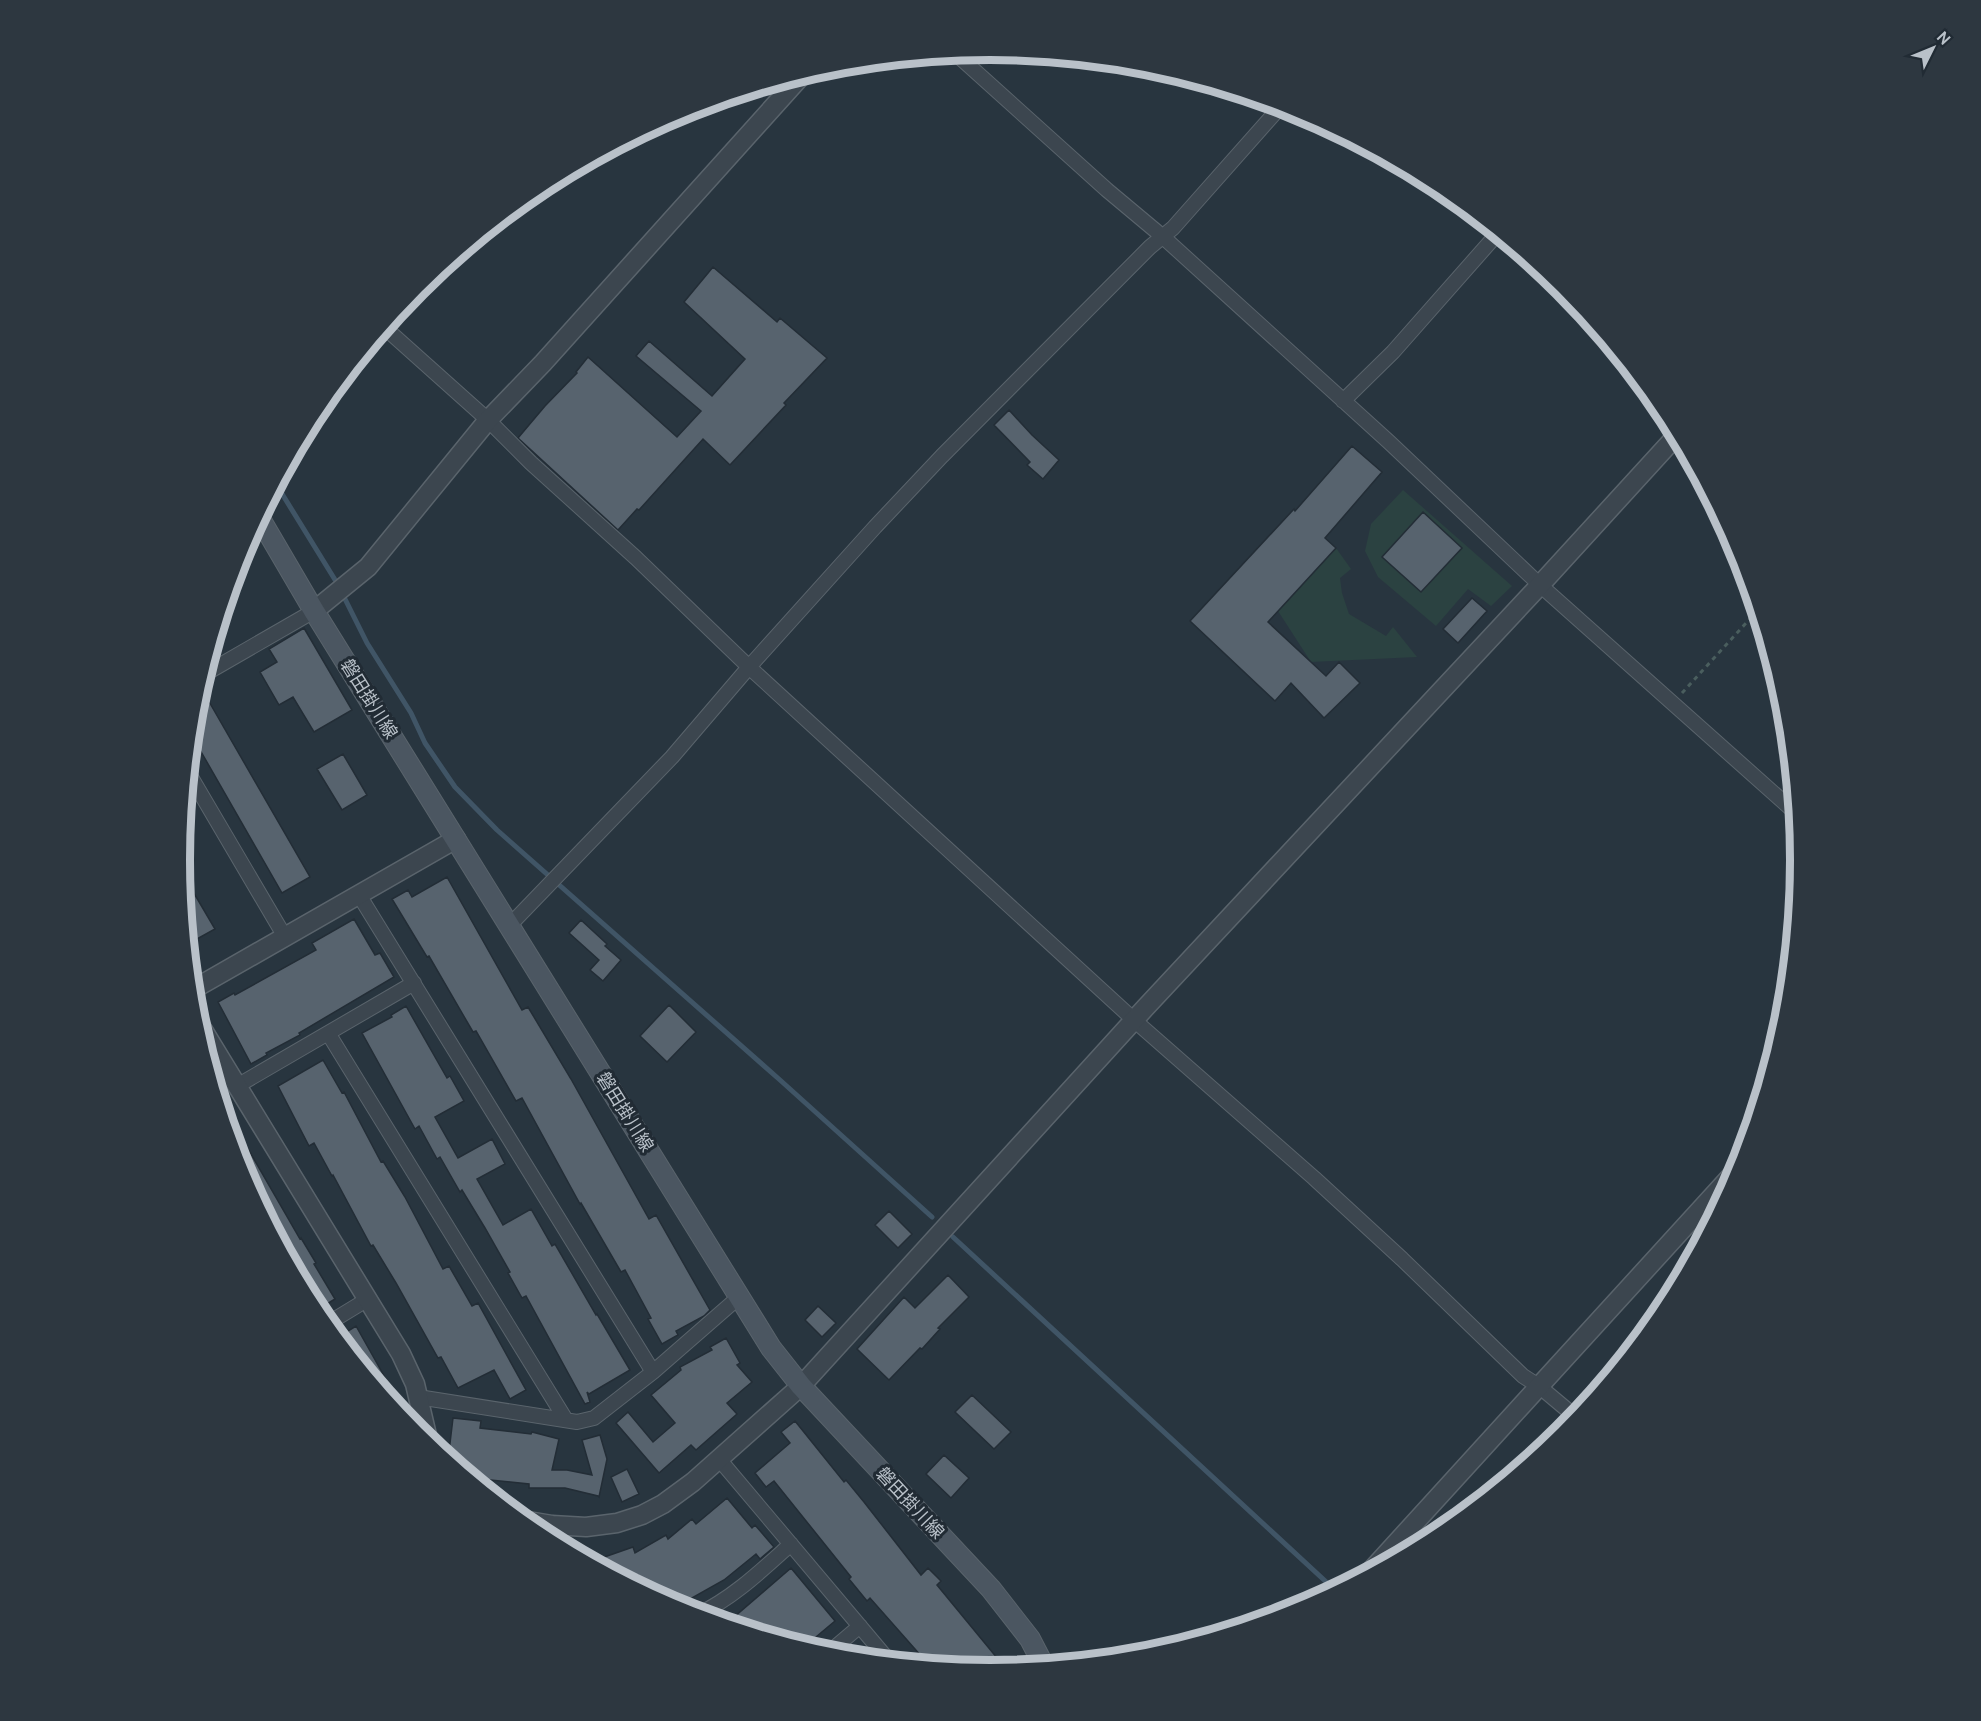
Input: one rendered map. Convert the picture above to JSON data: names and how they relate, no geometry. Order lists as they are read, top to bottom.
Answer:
{
  "streets": {
    "main road": ["磐田掛川線"]
  },
  "north": "top right"
}
